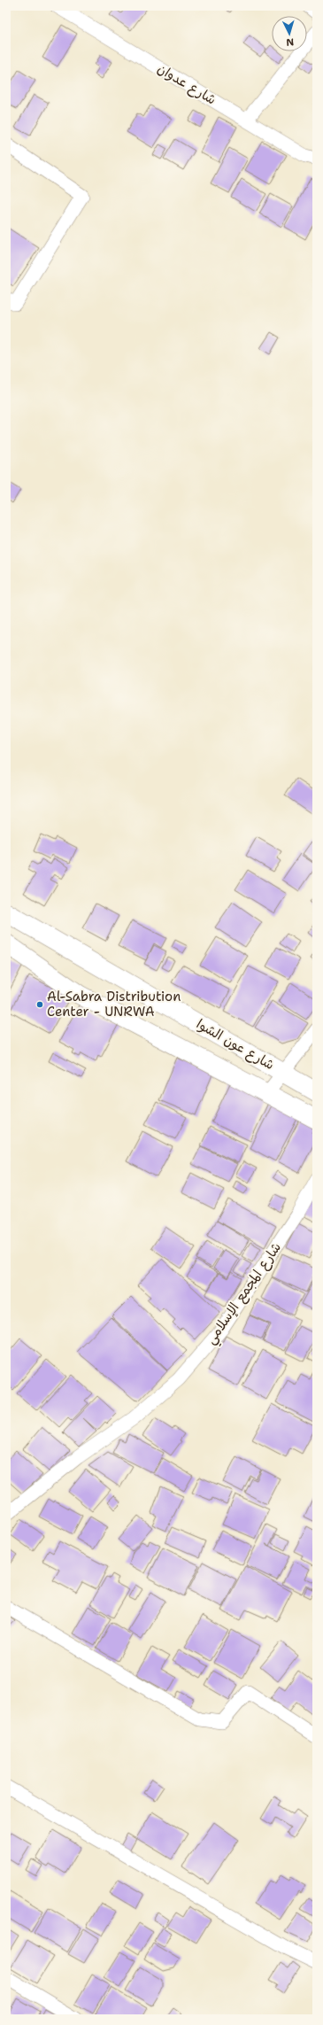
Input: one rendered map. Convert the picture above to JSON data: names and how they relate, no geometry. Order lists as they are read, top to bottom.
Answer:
{
  "streets": {
    "main road": ["شارع عون الشوا"],
    "street": ["شارع عدوان", "شارع المجمع الإسلامي"]
  },
  "places": ["Al-Sabra Distribution Center - UNRWA"],
  "north": "bottom"
}
